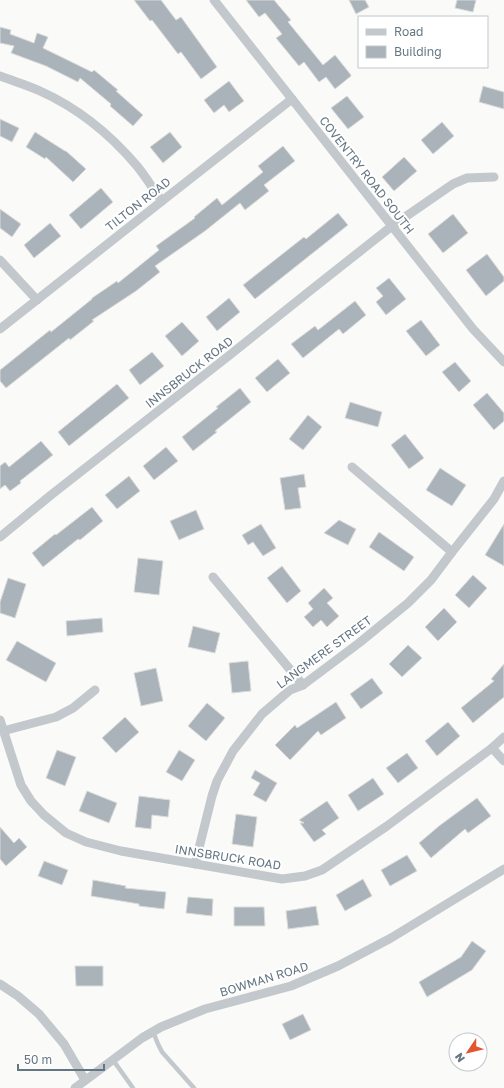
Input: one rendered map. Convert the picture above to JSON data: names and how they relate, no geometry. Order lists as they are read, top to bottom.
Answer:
{
  "streets": {
    "street": [
      "COVENTRY ROAD SOUTH",
      "TILTON ROAD",
      "INNSBRUCK ROAD",
      "LANGMERE STREET",
      "BOWMAN ROAD"
    ]
  },
  "crossings": [
    ["COVENTRY ROAD SOUTH", "TILTON ROAD"],
    ["COVENTRY ROAD SOUTH", "INNSBRUCK ROAD"],
    ["INNSBRUCK ROAD", "LANGMERE STREET"]
  ],
  "legend": ["Road", "Building"],
  "scale_bar": "50 m",
  "north": "bottom left"
}
